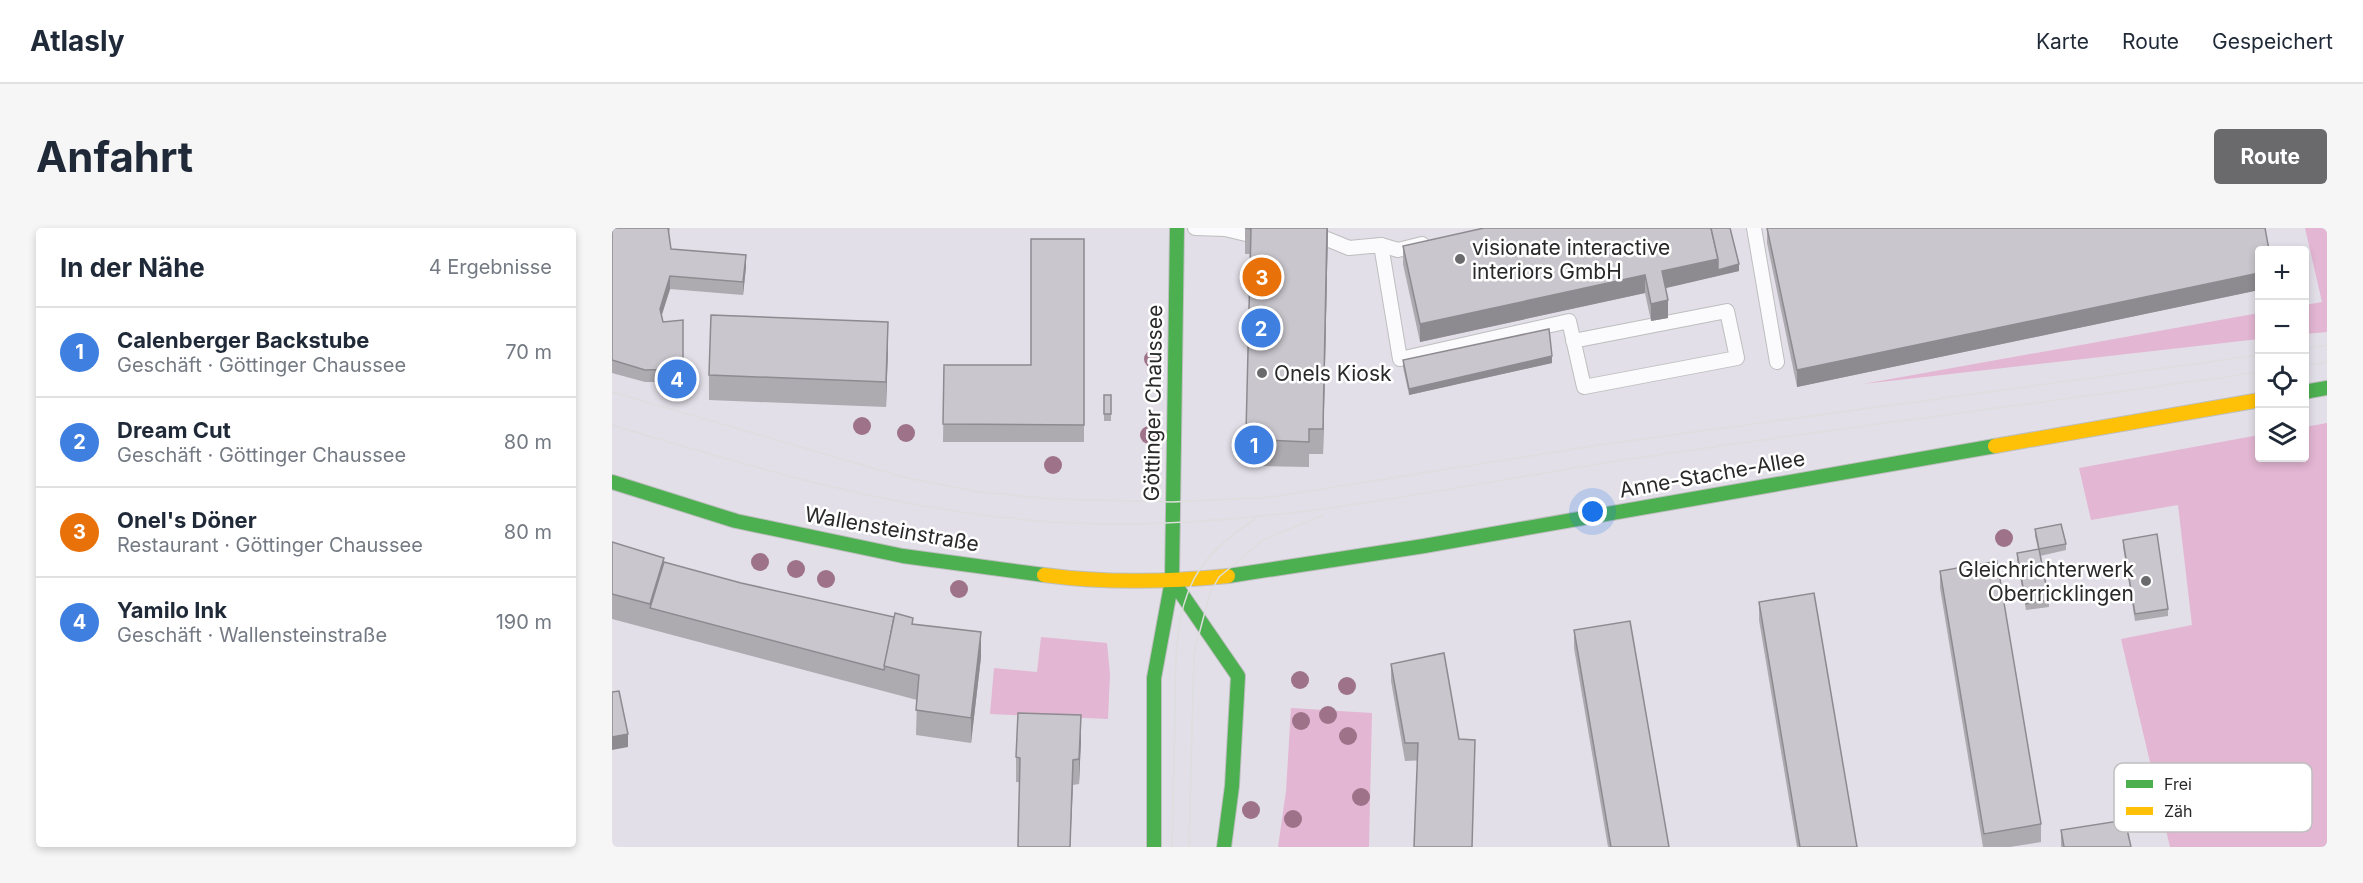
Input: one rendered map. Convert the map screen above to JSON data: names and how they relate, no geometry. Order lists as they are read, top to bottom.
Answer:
{
  "streets": {
    "street": ["Göttinger Chaussee", "Anne-Stache-Allee", "Wallensteinstraße"]
  },
  "crossings": [
    ["Göttinger Chaussee", "Anne-Stache-Allee"],
    ["Göttinger Chaussee", "Wallensteinstraße"],
    ["Anne-Stache-Allee", "Wallensteinstraße"]
  ],
  "places": ["visionate interactive interiors GmbH", "Onels Kiosk", "Gleichrichterwerk Oberricklingen"],
  "legend": ["Frei", "Zäh"],
  "page": {
    "header": "Atlasly",
    "nav": ["Karte", "Route", "Gespeichert"],
    "buttons": "Route",
    "title": "Anfahrt",
    "heading": ["In der Nähe", "4 Ergebnisse"],
    "map_buttons": ["+", "−"],
    "pins": [
      "3",
      "2",
      "4",
      "1"
    ],
    "list": [
      {
        "mark": "1",
        "name": "Calenberger Backstube",
        "note": "Geschäft · Göttinger Chaussee",
        "value": "70 m"
      },
      {
        "mark": "2",
        "name": "Dream Cut",
        "note": "Geschäft · Göttinger Chaussee",
        "value": "80 m"
      },
      {
        "mark": "3",
        "name": "Onel's Döner",
        "note": "Restaurant · Göttinger Chaussee",
        "value": "80 m"
      },
      {
        "mark": "4",
        "name": "Yamilo Ink",
        "note": "Geschäft · Wallensteinstraße",
        "value": "190 m"
      }
    ]
  }
}
